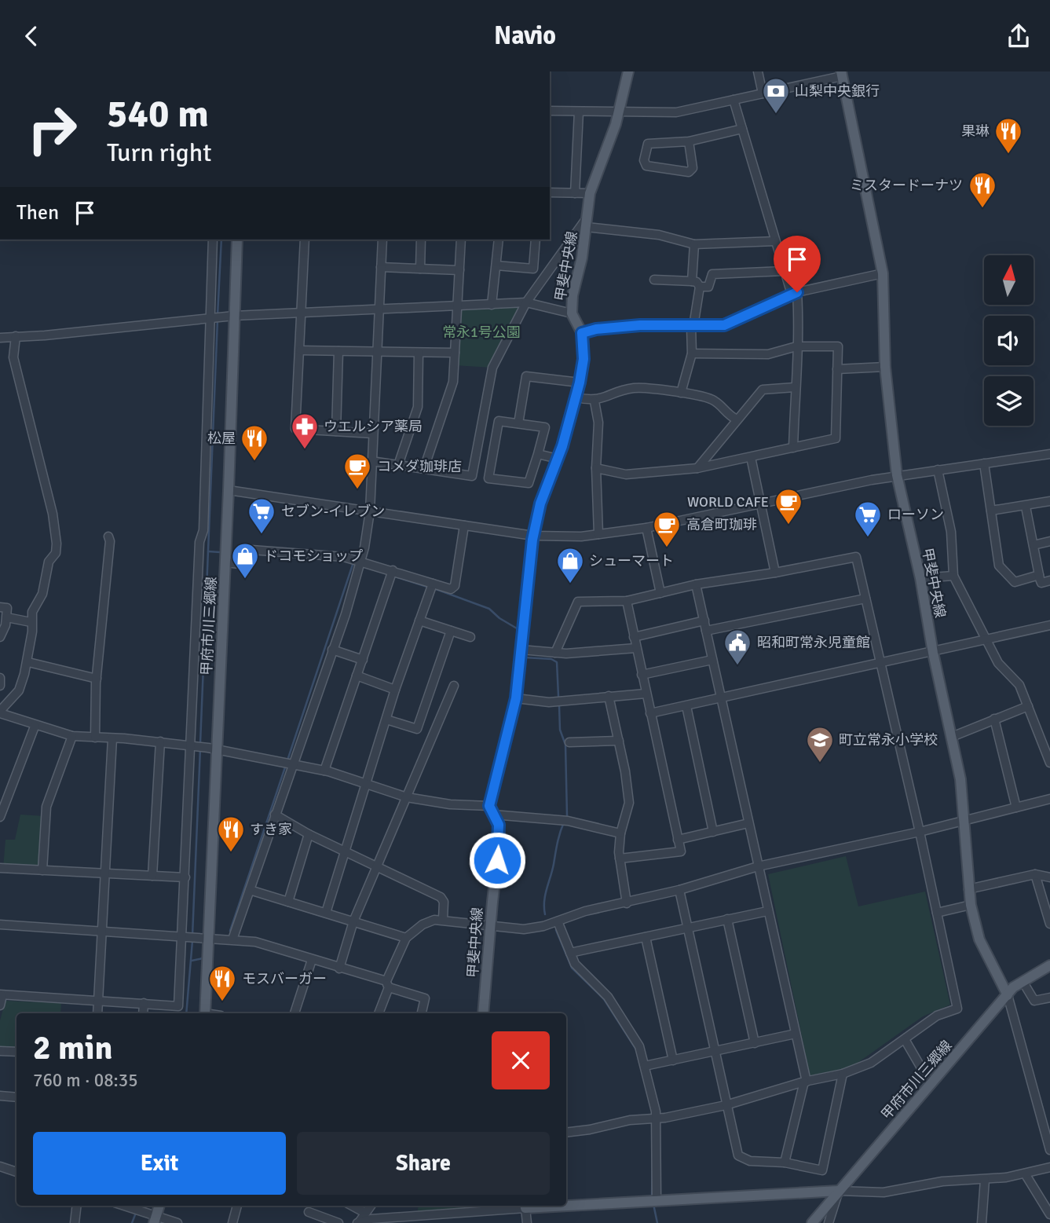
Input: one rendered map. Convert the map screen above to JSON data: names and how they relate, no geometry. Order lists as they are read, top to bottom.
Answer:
{
  "streets": {
    "main road": ["甲斐中央線", "甲府市川三郷線"]
  },
  "crossings": [
    ["甲斐中央線", "甲府市川三郷線"]
  ],
  "parks": ["常永1号公園"],
  "places": {
    "bank": ["山梨中央銀行"],
    "restaurant": [
      "果琳",
      "ミスタードーナツ",
      "松屋",
      "すき家",
      "モスバーガー"
    ],
    "pharmacy": ["ウエルシア薬局"],
    "cafe": ["コメダ珈琲店", "WORLD CAFE", "高倉町珈琲"],
    "supermarket": ["セブン-イレブン", "ローソン"],
    "shop": ["ドコモショップ", "シューマート"],
    "public building": ["昭和町常永児童館"],
    "school or university": ["町立常永小学校"]
  },
  "north": "top",
  "page": {
    "header": "Navio",
    "turn": ["540 m", "Turn right"],
    "then": "Then",
    "heading": ["2 min", "760 m · 08:35"],
    "buttons": ["Exit", "Share"]
  }
}
